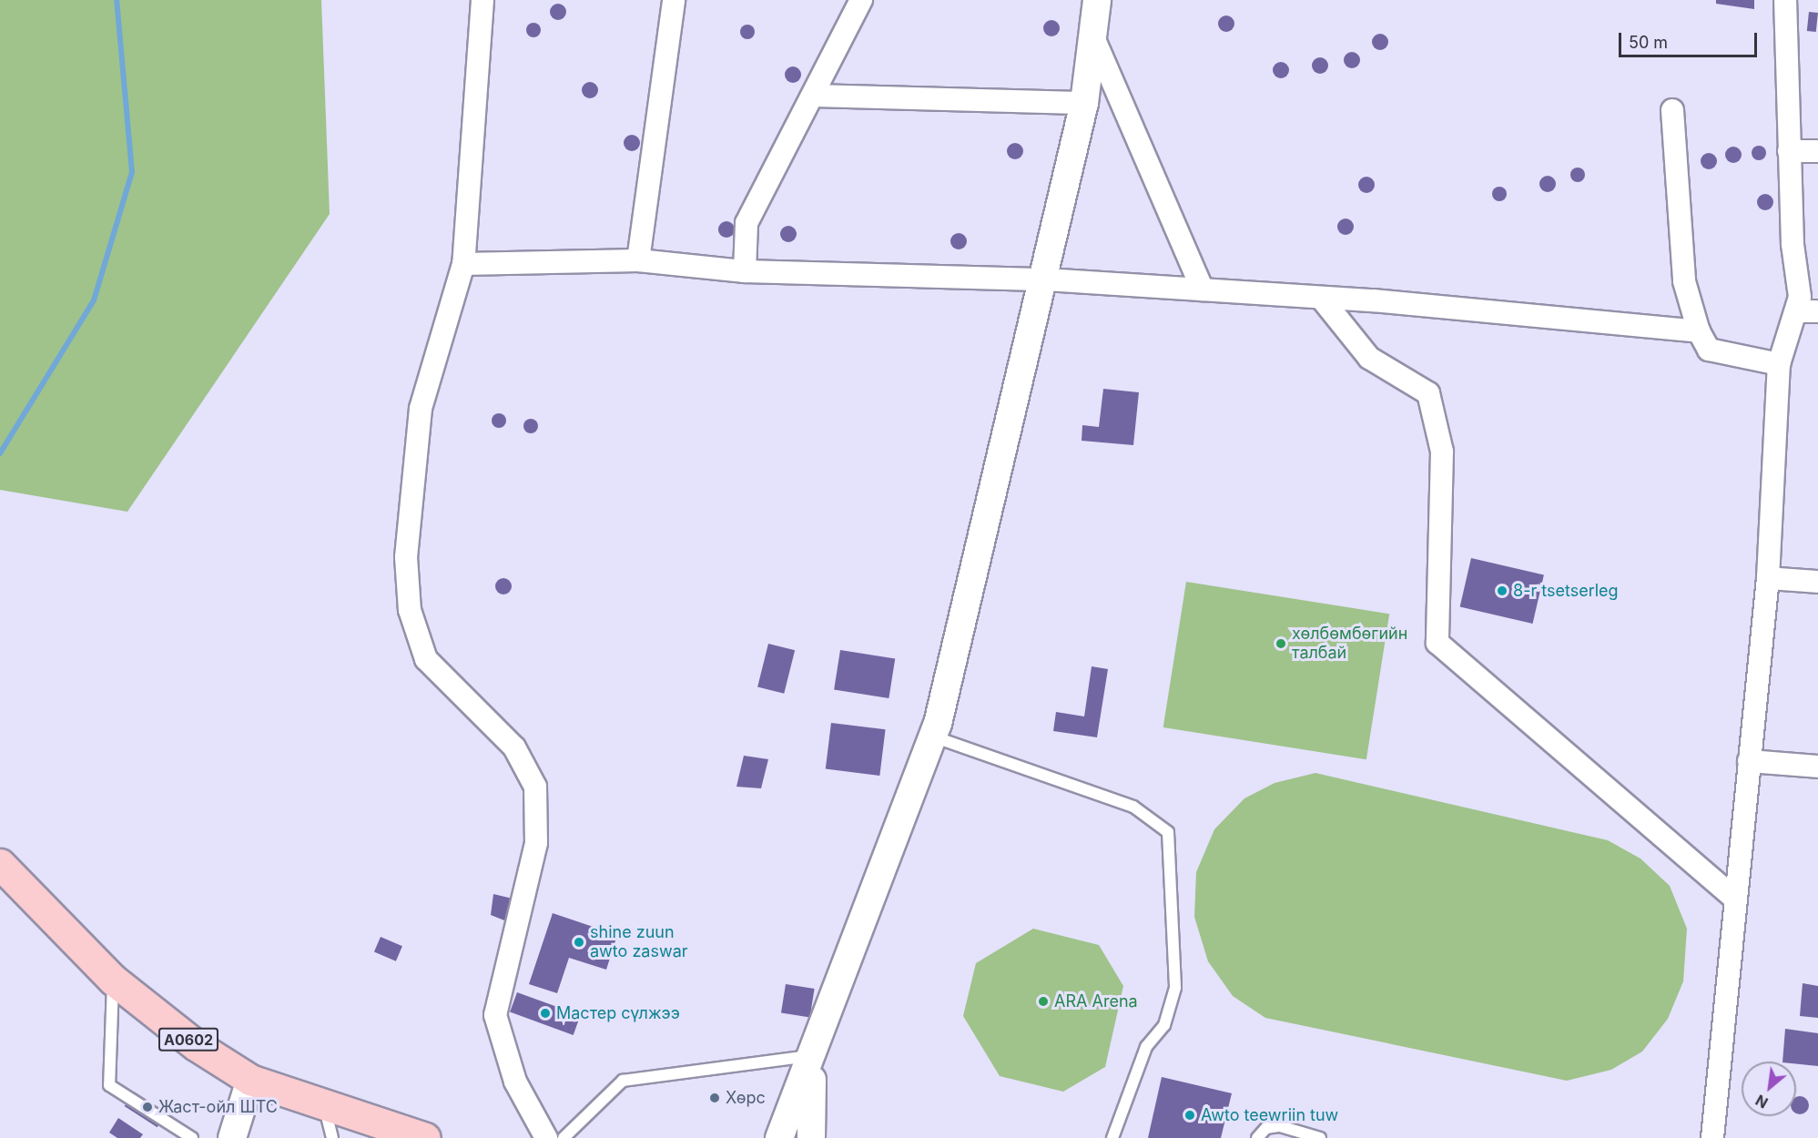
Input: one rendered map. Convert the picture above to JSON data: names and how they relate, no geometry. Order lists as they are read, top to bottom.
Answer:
{
  "streets": {
    "highway": ["A0602"]
  },
  "places": [
    "8-r tsetserleg",
    "хөлбөмбөгийн талбай",
    "shine zuun awto zaswar",
    "ARA Arena",
    "Мастер сүлжээ",
    "Хөрс",
    "Жаст-ойл ШТС",
    "Awto teewriin tuw"
  ],
  "scale_bar": "50 m",
  "north": "bottom left"
}
